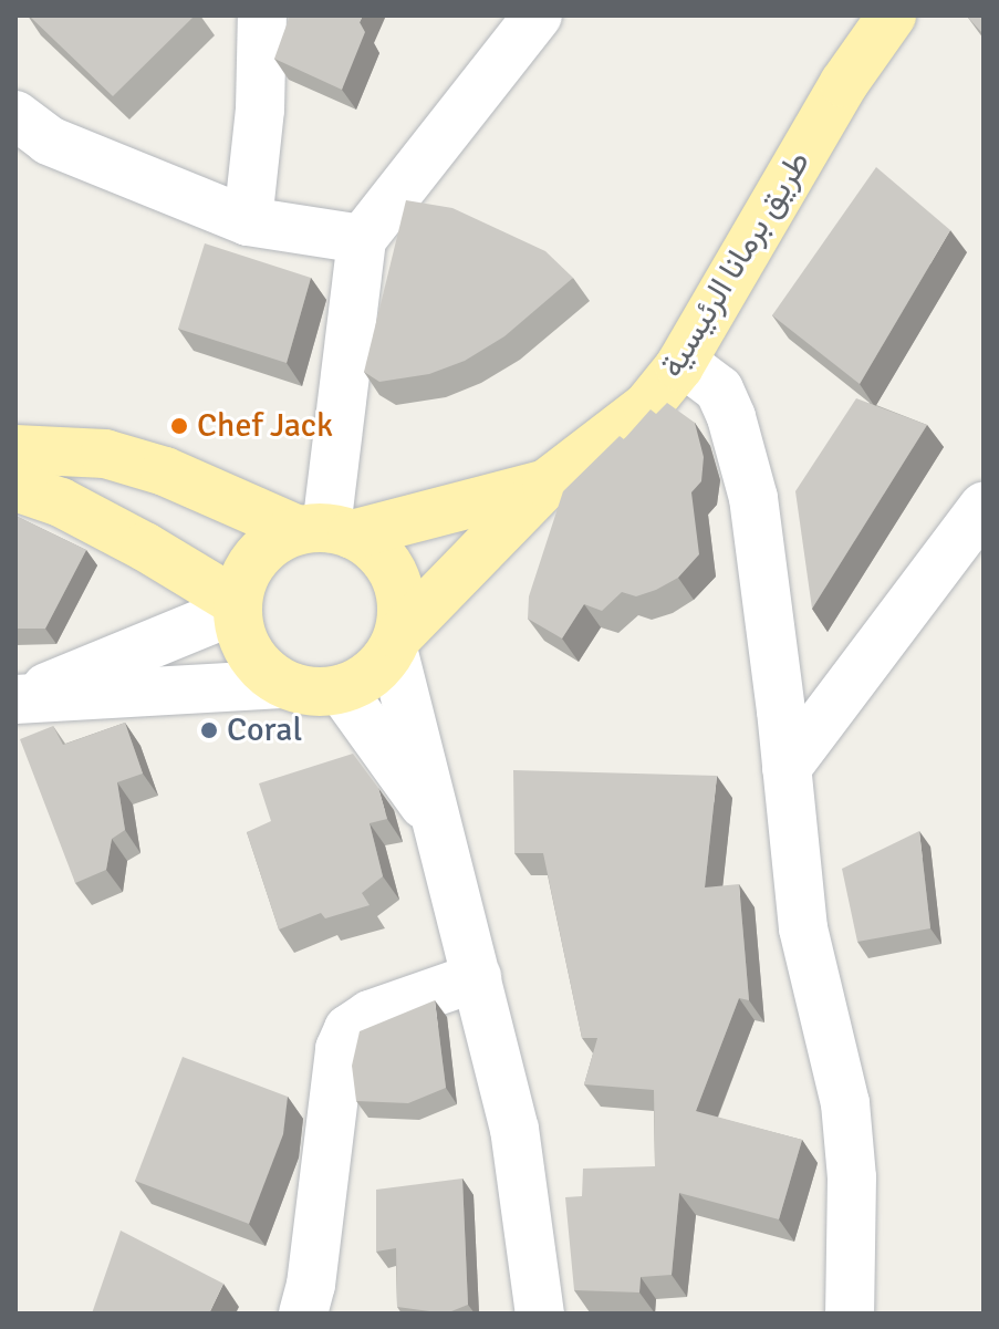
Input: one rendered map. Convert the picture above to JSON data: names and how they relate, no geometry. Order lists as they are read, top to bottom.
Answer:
{
  "streets": {
    "main road": ["طريق برمانا الرئيسية"]
  },
  "places": ["Chef Jack", "Coral"]
}
